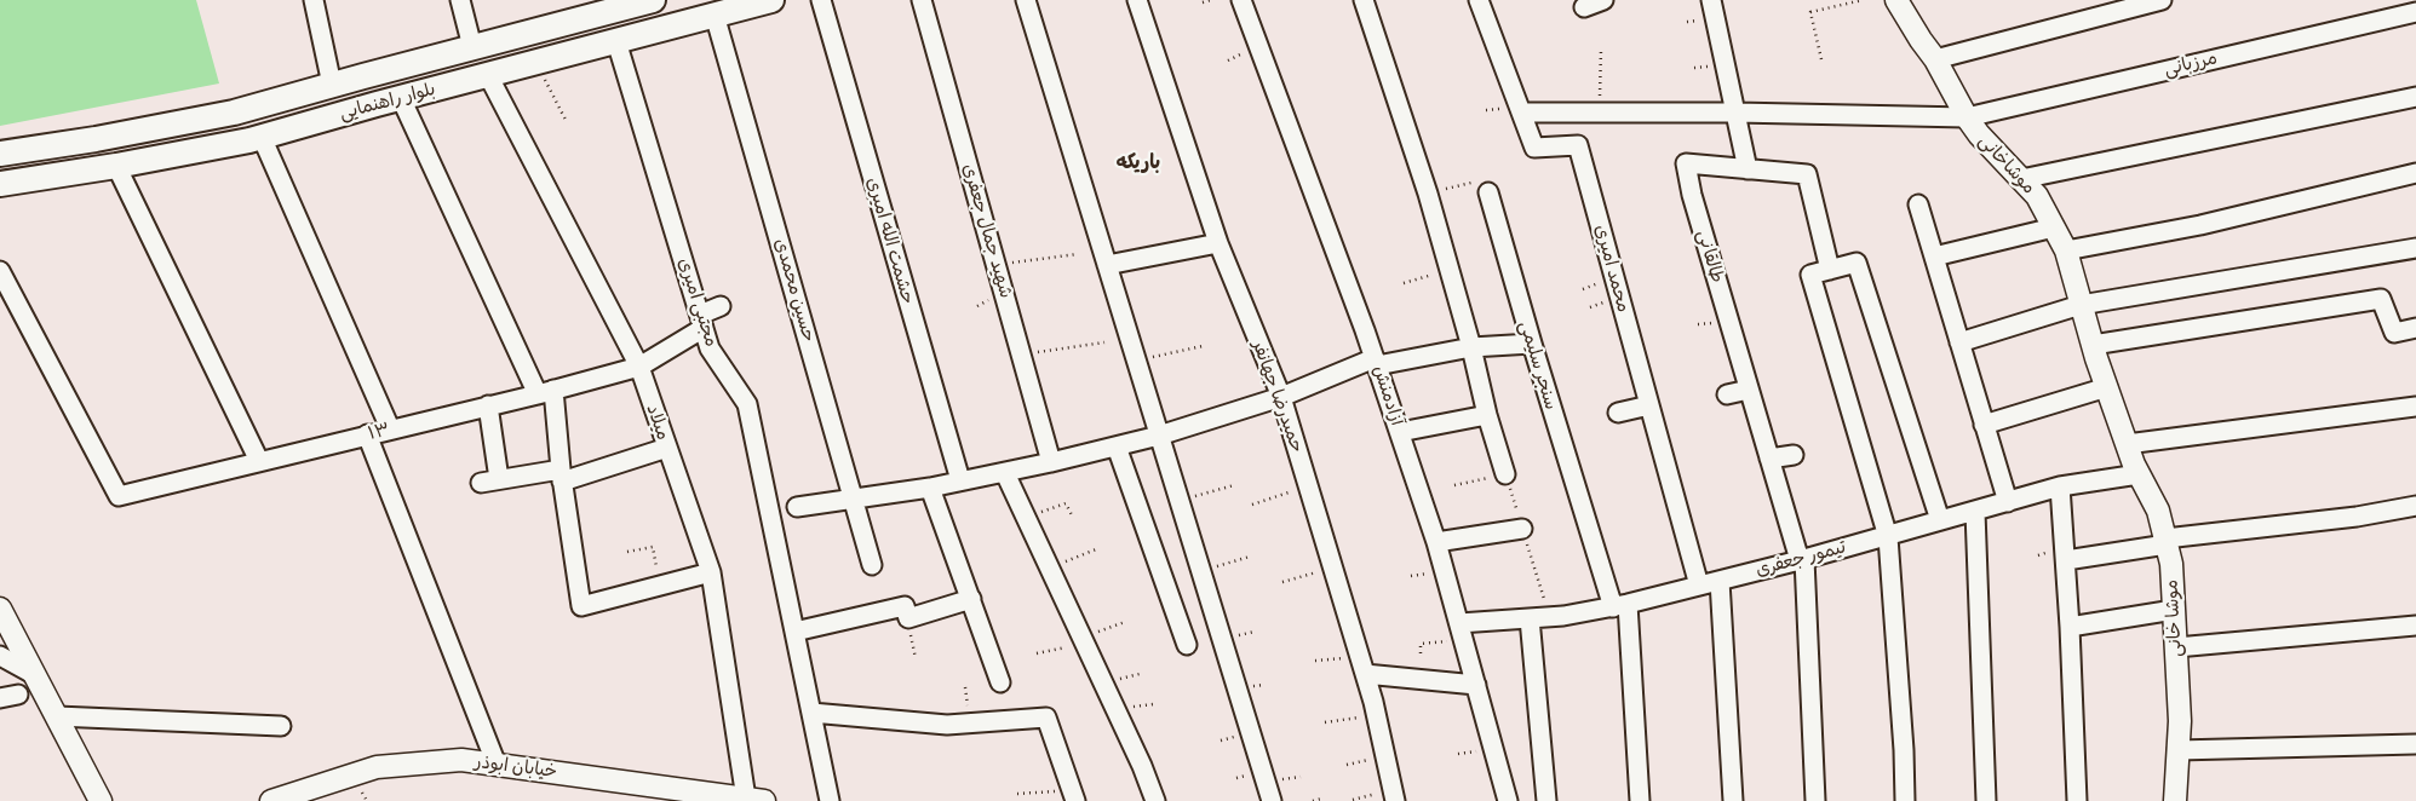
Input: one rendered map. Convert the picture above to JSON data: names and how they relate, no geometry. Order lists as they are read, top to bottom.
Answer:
{
  "streets": {
    "main road": ["بلوار راهنمایی"],
    "street": [
      "مرزبانی",
      "موشاخانی",
      "شهید جمال جعفری",
      "حشمت الله امیری",
      "طالقانی",
      "محمد امیری",
      "حسین محمدی",
      "مجتبی امیری",
      "سنجر سلیمی",
      "آزادمنش",
      "حمیدرضا جهانفر",
      "میلاد",
      "۱۳",
      "تیمور جعفری",
      "موشا خانی",
      "خیابان ابوذر"
    ]
  },
  "crossings": [
    ["مرزبانی", "موشاخانی"],
    ["مرزبانی", "محمد امیری"],
    ["بلوار راهنمایی", "حسین محمدی"],
    ["بلوار راهنمایی", "مجتبی امیری"],
    ["بلوار راهنمایی", "میلاد"],
    ["موشاخانی", "موشا خانی"],
    ["طالقانی", "تیمور جعفری"],
    ["محمد امیری", "تیمور جعفری"],
    ["مجتبی امیری", "۱۳"],
    ["سنجر سلیمی", "تیمور جعفری"],
    ["آزادمنش", "تیمور جعفری"],
    ["میلاد", "۱۳"],
    ["میلاد", "خیابان ابوذر"],
    ["تیمور جعفری", "موشا خانی"]
  ],
  "districts": ["باریکه"]
}
